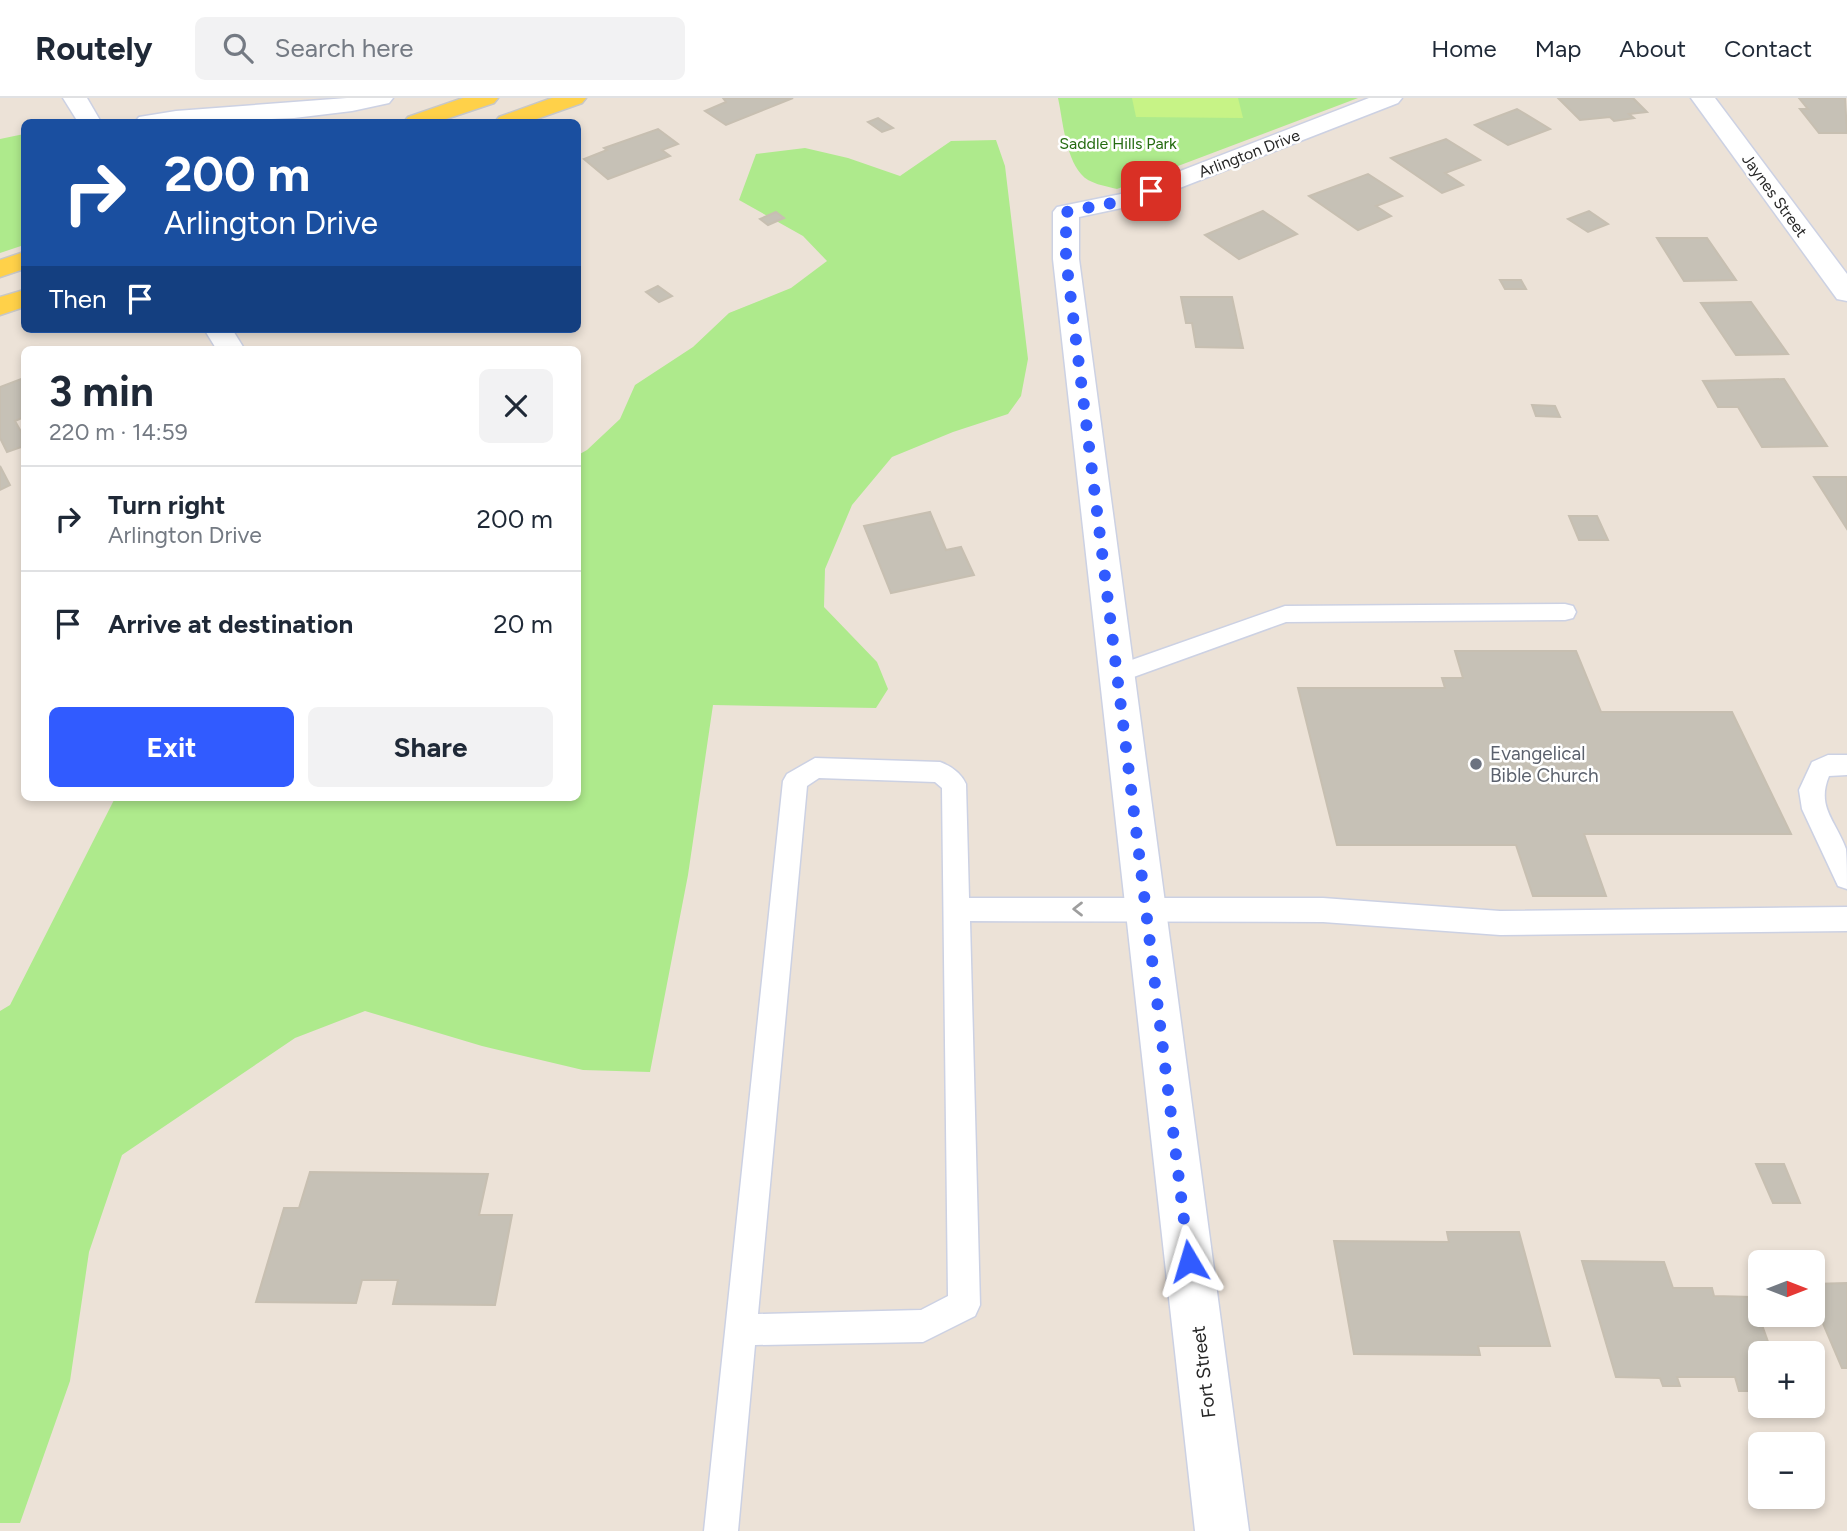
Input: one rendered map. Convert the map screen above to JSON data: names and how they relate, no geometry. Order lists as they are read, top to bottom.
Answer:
{
  "streets": {
    "street": ["Arlington Drive", "Jaynes Street", "Fort Street"]
  },
  "crossings": [
    ["Arlington Drive", "Fort Street"]
  ],
  "parks": ["Saddle Hills Park"],
  "places": ["Evangelical Bible Church"],
  "north": "right",
  "page": {
    "header": "Routely",
    "search": "Search here",
    "nav": [
      "Home",
      "Map",
      "About",
      "Contact"
    ],
    "turn": ["200 m", "Arlington Drive"],
    "then": "Then",
    "heading": ["3 min", "220 m · 14:59"],
    "list": [
      {
        "name": "Turn right",
        "note": "Arlington Drive",
        "value": "200 m"
      },
      {
        "name": "Arrive at destination",
        "value": "20 m"
      }
    ],
    "buttons": ["Exit", "Share"],
    "map_buttons": ["+", "−"]
  }
}
